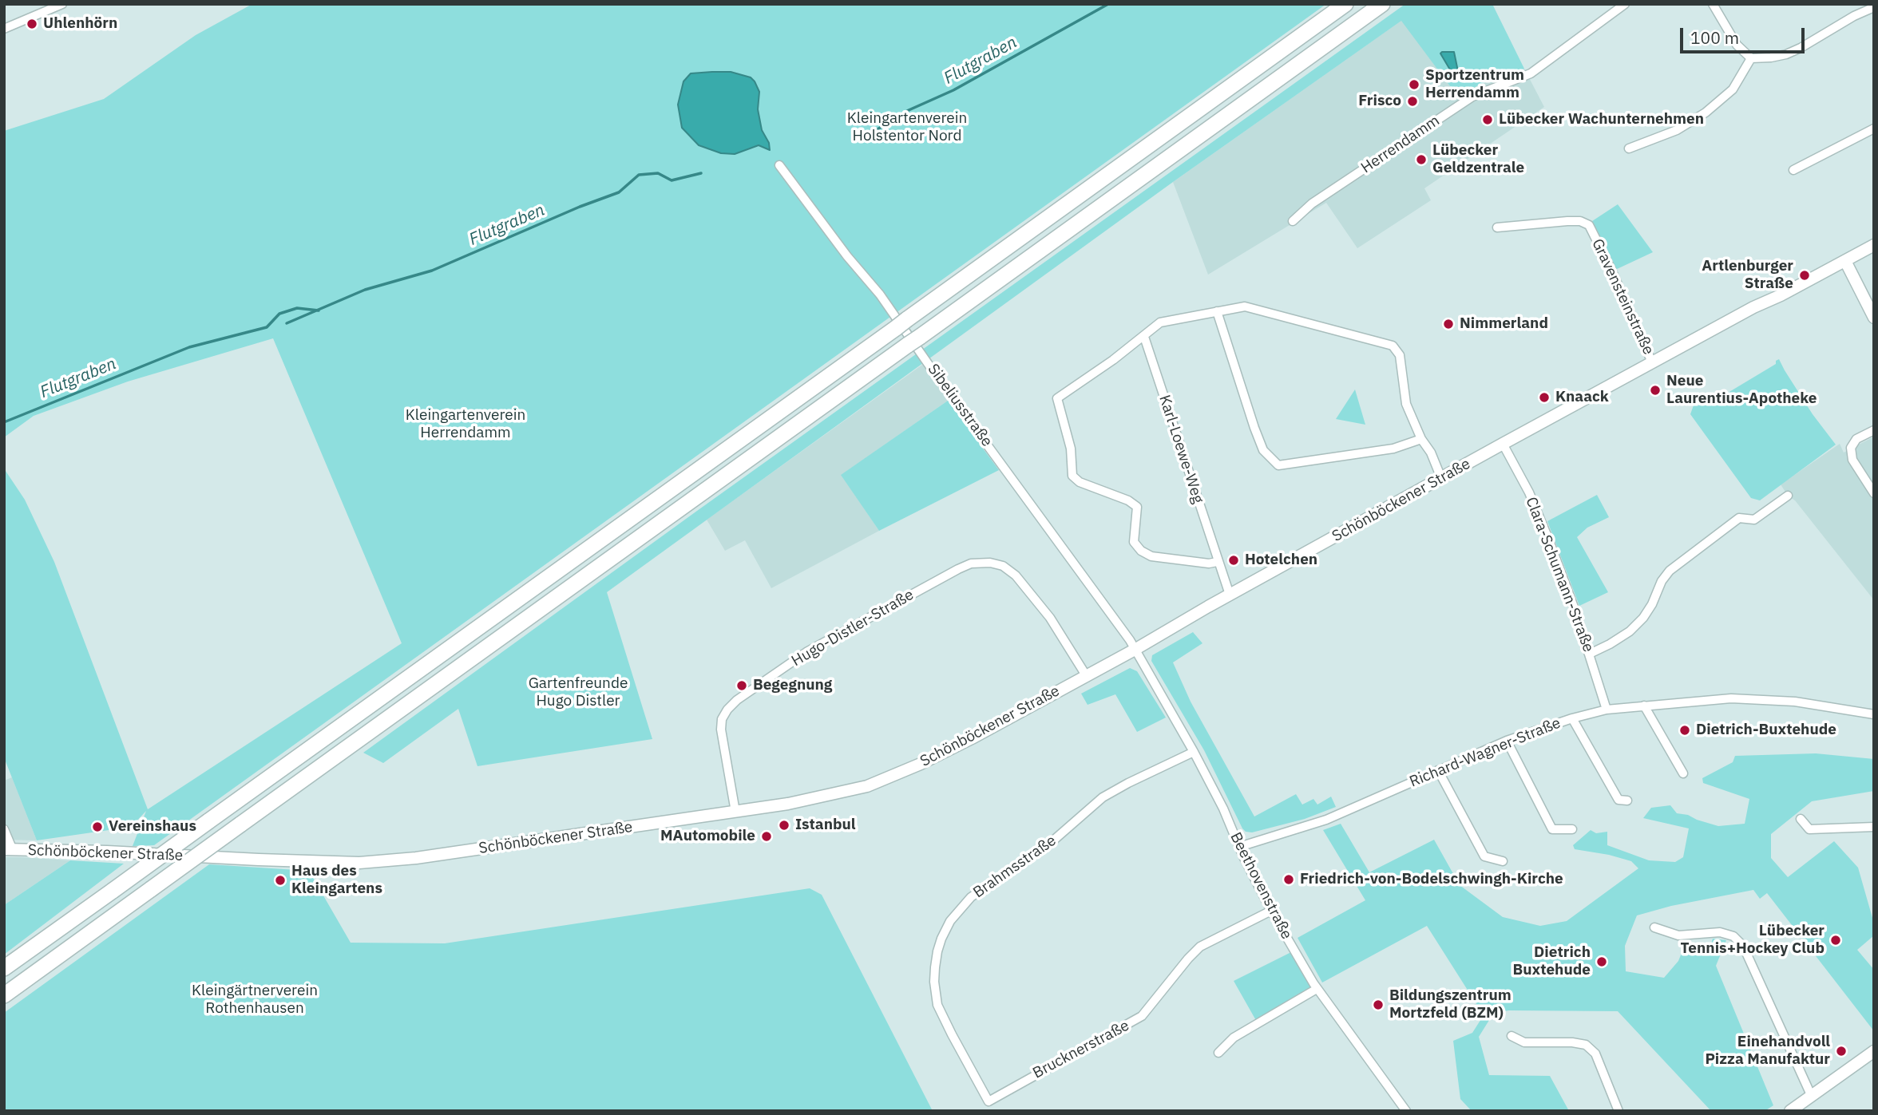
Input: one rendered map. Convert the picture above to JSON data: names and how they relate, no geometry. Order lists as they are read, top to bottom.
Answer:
{
  "streets": {
    "main road": ["Schönböckener Straße"],
    "street": [
      "Herrendamm",
      "Gravensteinstraße",
      "Sibeliusstraße",
      "Karl-Loewe-Weg",
      "Clara-Schumann-Straße",
      "Hugo-Distler-Straße",
      "Richard-Wagner-Straße",
      "Brahmsstraße",
      "Beethovenstraße",
      "Brucknerstraße"
    ]
  },
  "crossings": [
    ["Gravensteinstraße", "Schönböckener Straße"],
    ["Sibeliusstraße", "Schönböckener Straße"],
    ["Sibeliusstraße", "Beethovenstraße"],
    ["Karl-Loewe-Weg", "Schönböckener Straße"],
    ["Schönböckener Straße", "Clara-Schumann-Straße"],
    ["Schönböckener Straße", "Hugo-Distler-Straße"],
    ["Schönböckener Straße", "Beethovenstraße"],
    ["Clara-Schumann-Straße", "Richard-Wagner-Straße"],
    ["Richard-Wagner-Straße", "Beethovenstraße"],
    ["Brahmsstraße", "Beethovenstraße"],
    ["Brahmsstraße", "Brucknerstraße"],
    ["Beethovenstraße", "Brucknerstraße"]
  ],
  "water": ["Flutgraben"],
  "parks": [
    "Kleingartenverein Holstentor Nord",
    "Kleingartenverein Herrendamm",
    "Gartenfreunde Hugo Distler",
    "Kleingärtnerverein Rothenhausen"
  ],
  "places": [
    "Uhlenhörn",
    "Sportzentrum Herrendamm",
    "Frisco",
    "Lübecker Wachunternehmen",
    "Lübecker Geldzentrale",
    "Artlenburger Straße",
    "Nimmerland",
    "Neue Laurentius-Apotheke",
    "Knaack",
    "Hotelchen",
    "Begegnung",
    "Dietrich-Buxtehude",
    "Istanbul",
    "Vereinshaus",
    "MAutomobile",
    "Friedrich-von-Bodelschwingh-Kirche",
    "Haus des Kleingartens",
    "Lübecker Tennis+Hockey Club",
    "Dietrich Buxtehude",
    "Bildungszentrum Mortzfeld (BZM)",
    "Einehandvoll Pizza Manufaktur"
  ],
  "scale_bar": "100 m"
}
